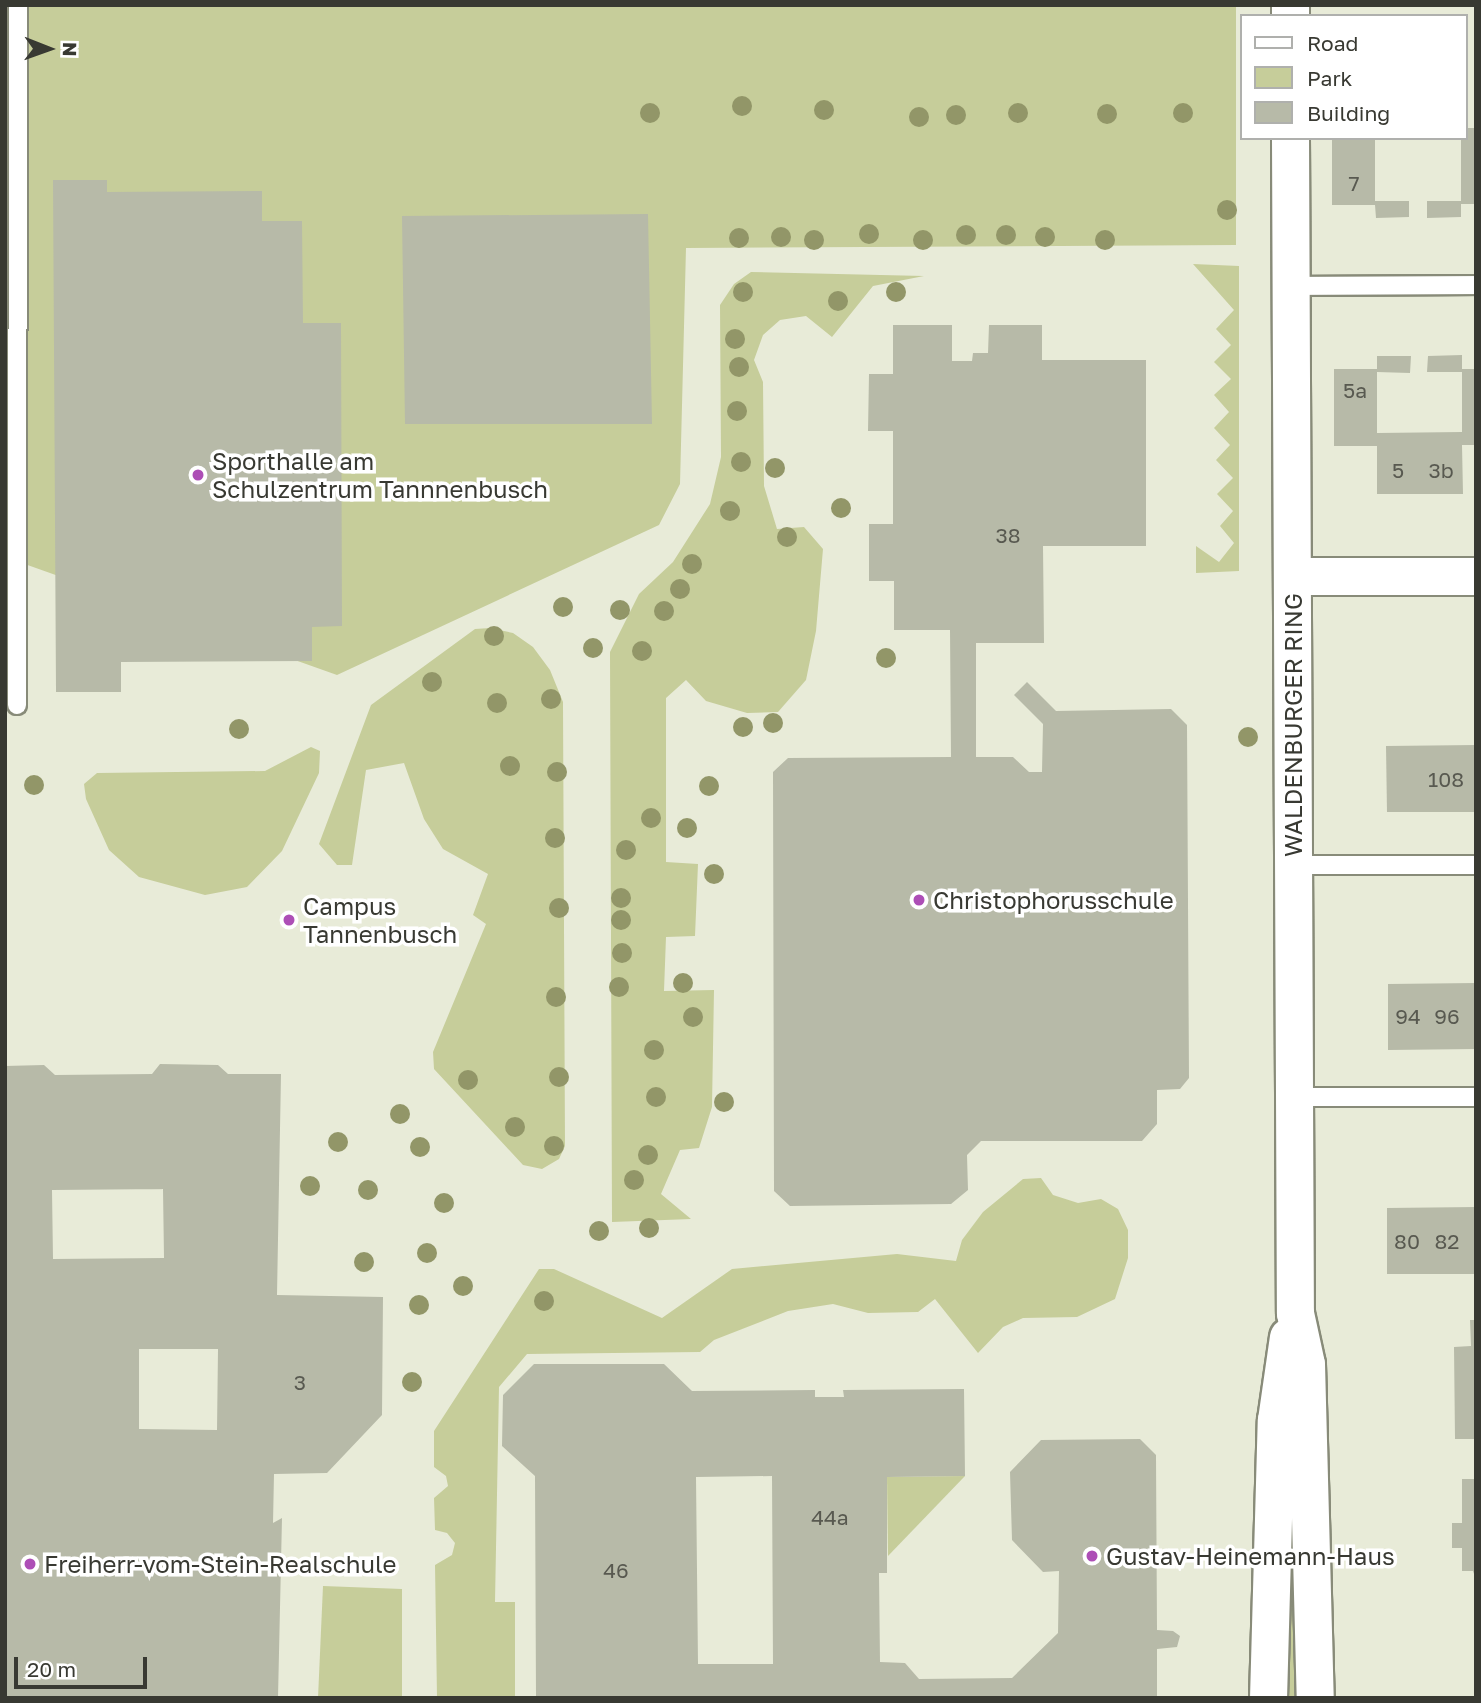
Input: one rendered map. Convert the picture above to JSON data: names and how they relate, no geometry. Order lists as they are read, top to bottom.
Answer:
{
  "streets": {
    "street": ["WALDENBURGER RING"]
  },
  "places": [
    "Sporthalle am Schulzentrum Tannnenbusch",
    "Christophorusschule",
    "Campus Tannenbusch",
    "Gustav-Heinemann-Haus",
    "Freiherr-vom-Stein-Realschule"
  ],
  "house_numbers": [
    "7",
    "5a",
    "5",
    "3b",
    "38",
    "108",
    "94",
    "96",
    "80",
    "82",
    "3",
    "44a",
    "46"
  ],
  "legend": ["Road", "Park", "Building"],
  "scale_bar": "20 m",
  "north": "right"
}
